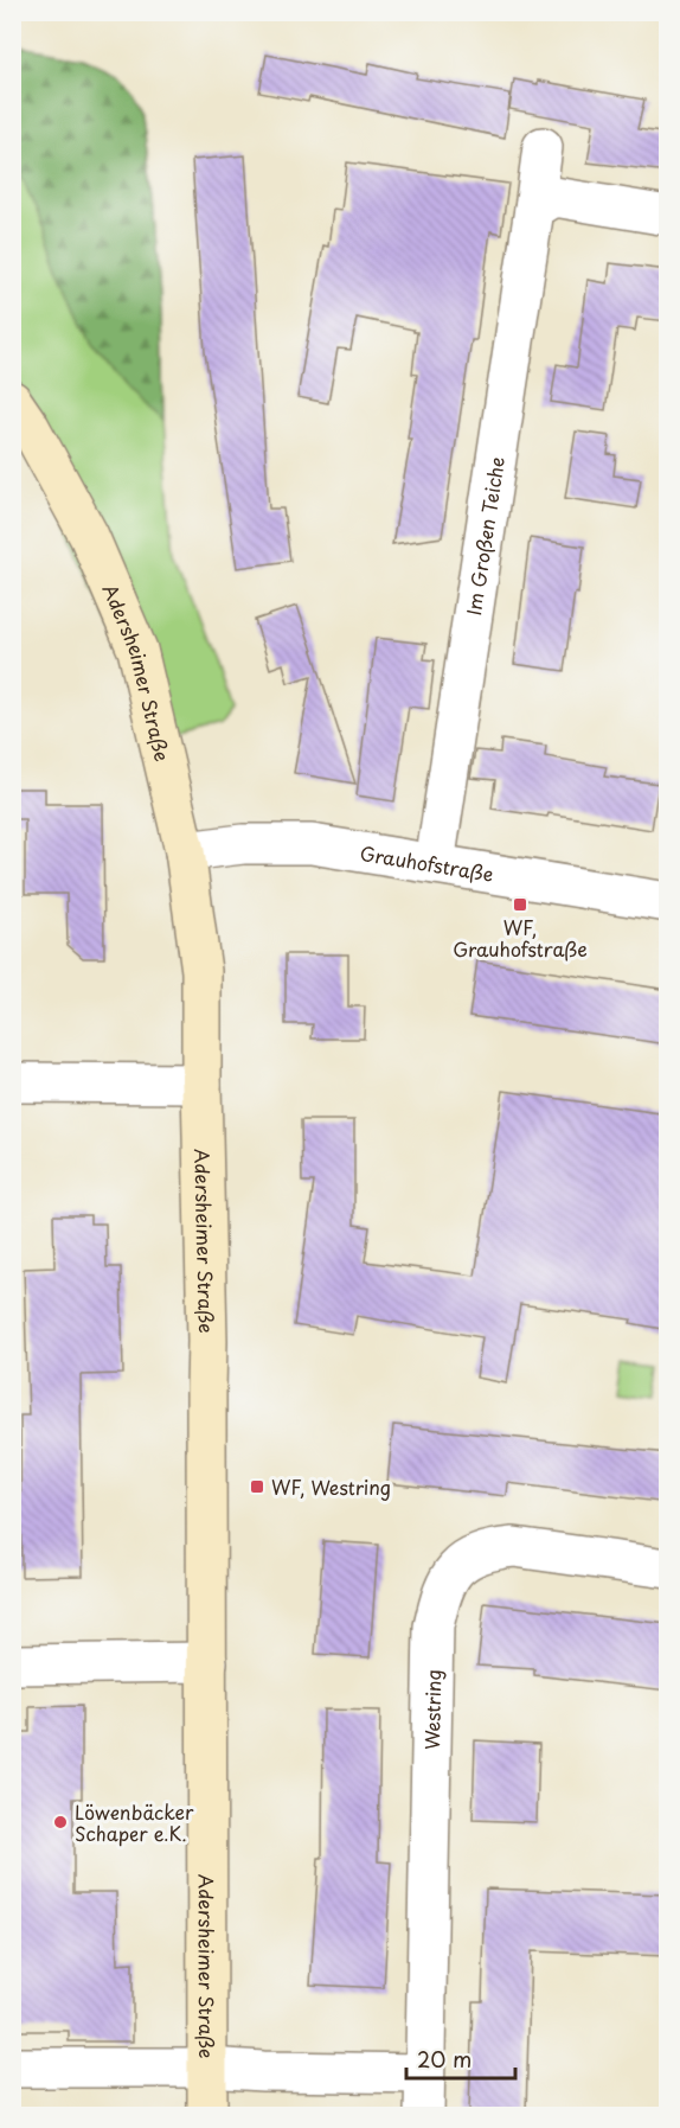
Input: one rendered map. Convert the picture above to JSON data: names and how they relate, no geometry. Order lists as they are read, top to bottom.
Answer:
{
  "streets": {
    "main road": ["Adersheimer Straße"],
    "street": ["Im Großen Teiche", "Grauhofstraße", "Westring"]
  },
  "crossings": [
    ["Im Großen Teiche", "Grauhofstraße"],
    ["Adersheimer Straße", "Grauhofstraße"]
  ],
  "places": {
    "transit": ["WF, Grauhofstraße", "WF, Westring"],
    "other": ["Löwenbäcker Schaper e.K."]
  },
  "scale_bar": "20 m"
}
